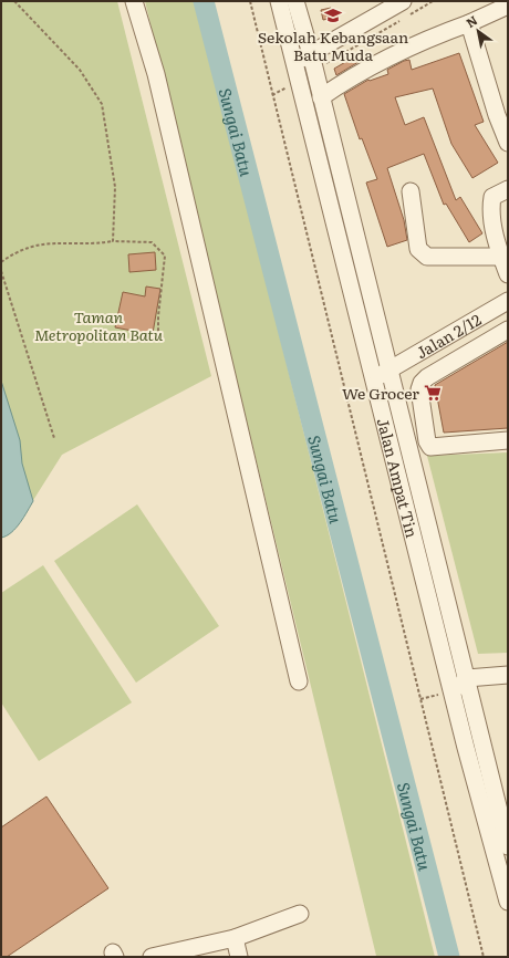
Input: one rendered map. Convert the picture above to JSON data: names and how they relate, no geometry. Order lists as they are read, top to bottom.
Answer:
{
  "streets": {
    "street": ["Jalan 2/12", "Jalan Ampat Tin"]
  },
  "crossings": [
    ["Jalan 2/12", "Jalan Ampat Tin"]
  ],
  "water": ["Sungai Batu"],
  "parks": ["Taman Metropolitan Batu"],
  "places": {
    "school or university": ["Sekolah Kebangsaan Batu Muda"],
    "supermarket": ["We Grocer"]
  },
  "north": "top left"
}
